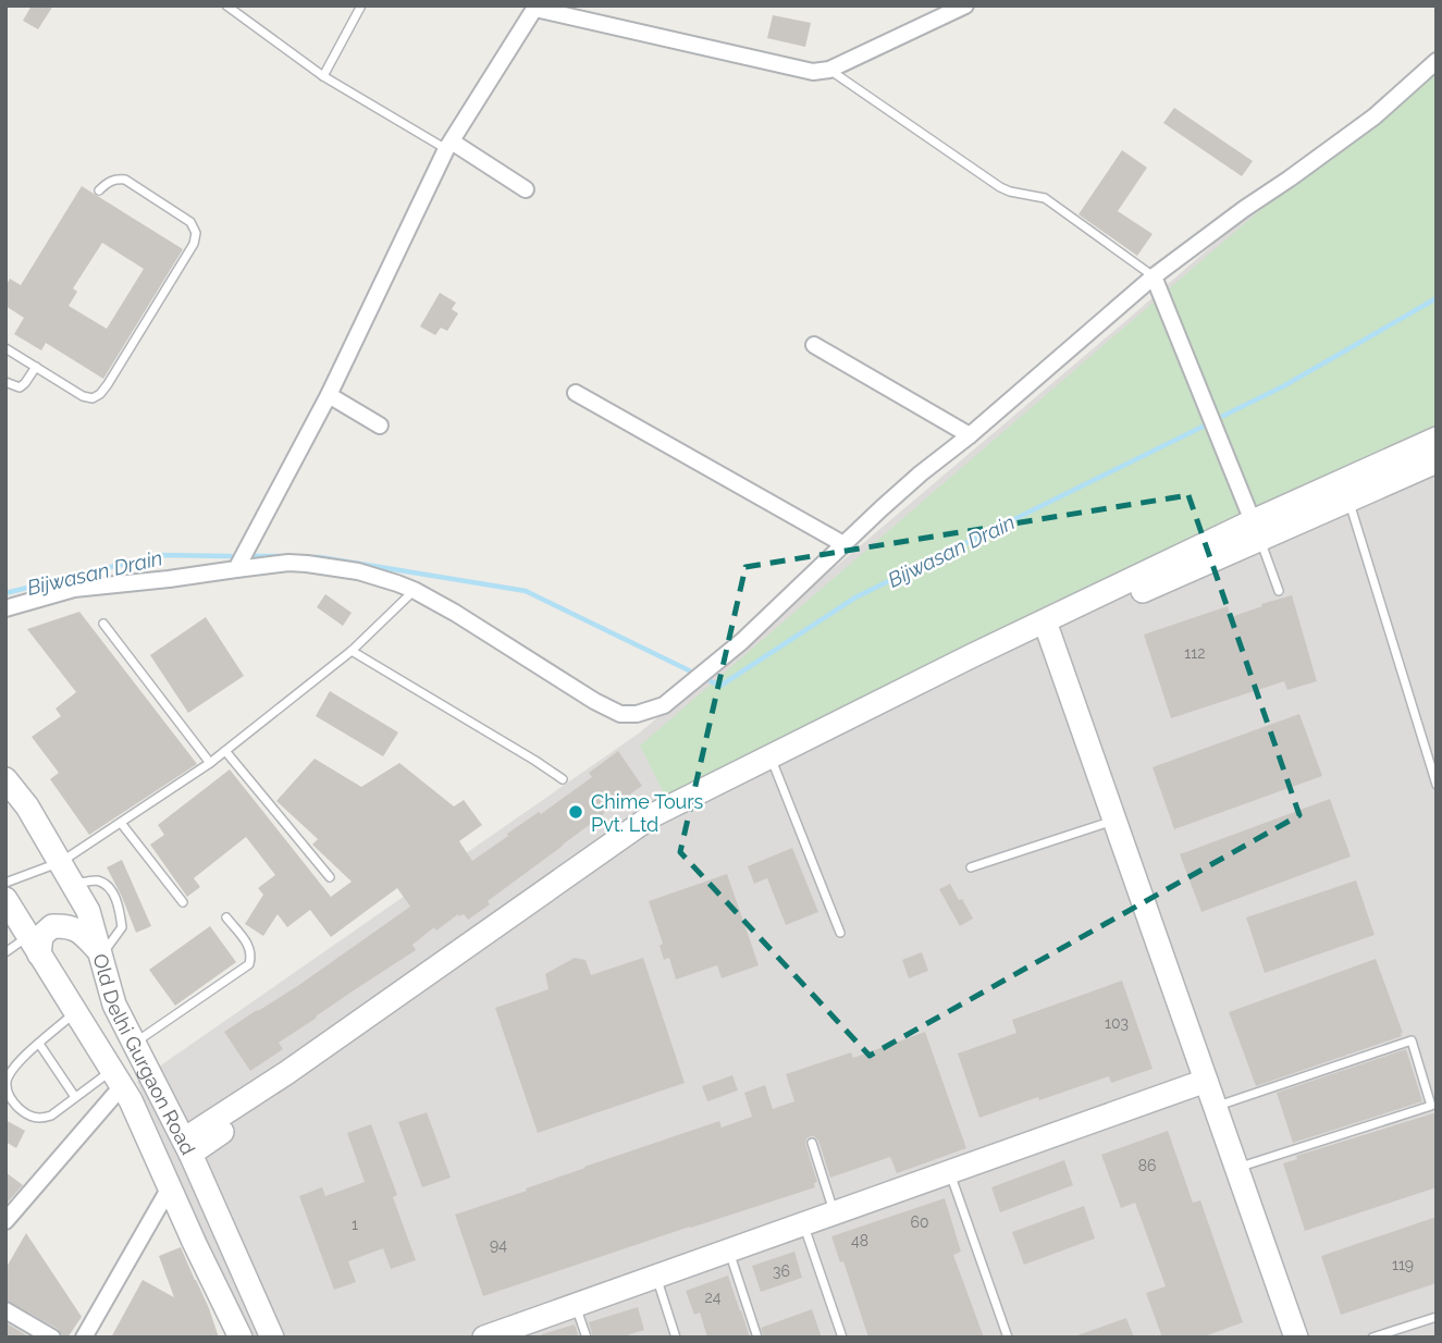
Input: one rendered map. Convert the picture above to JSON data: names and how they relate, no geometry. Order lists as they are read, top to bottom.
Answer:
{
  "streets": {
    "street": ["Old Delhi Gurgaon Road"]
  },
  "water": ["Bijwasan Drain"],
  "places": ["Chime Tours Pvt. Ltd"],
  "house_numbers": [
    "112",
    "103",
    "86",
    "60",
    "1",
    "48",
    "94",
    "119",
    "36",
    "24"
  ]
}
